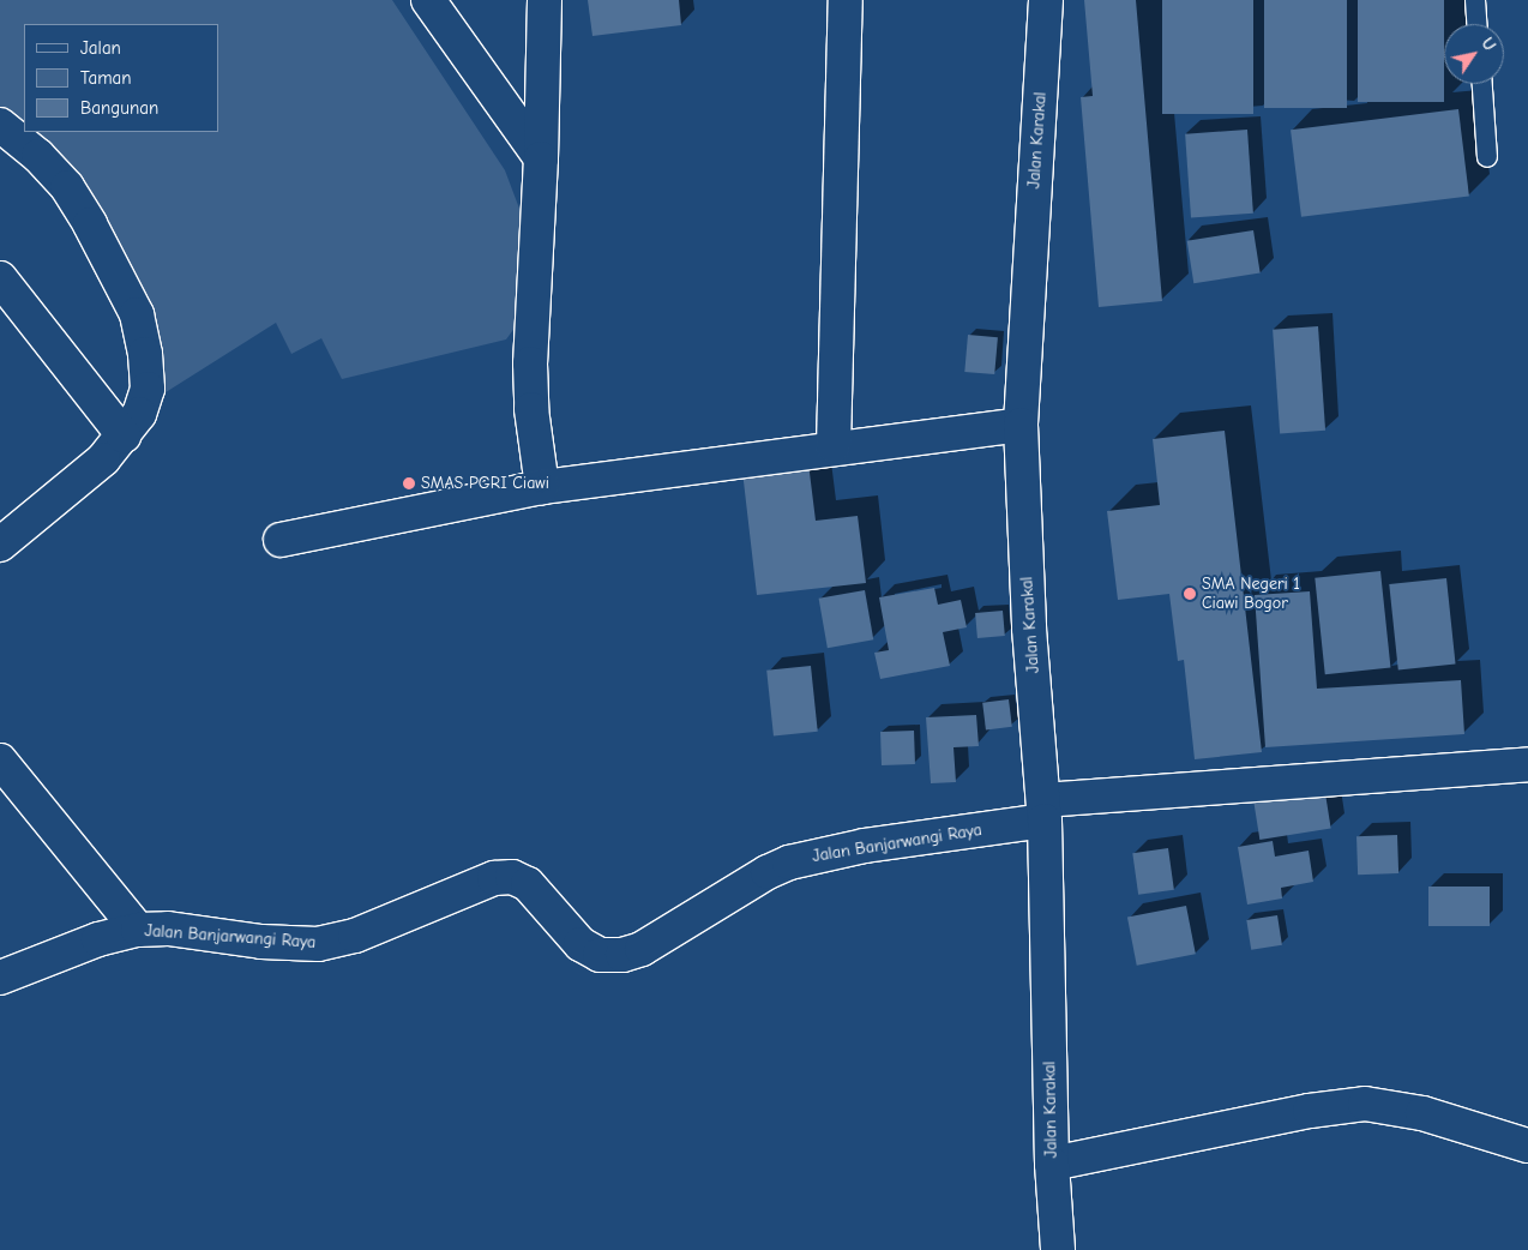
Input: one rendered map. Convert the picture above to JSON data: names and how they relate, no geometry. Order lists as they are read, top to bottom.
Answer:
{
  "streets": {
    "street": ["Jalan Karakal", "Jalan Banjarwangi Raya"]
  },
  "crossings": [
    ["Jalan Karakal", "Jalan Banjarwangi Raya"]
  ],
  "places": ["SMAS PGRI Ciawi", "SMA Negeri 1 Ciawi Bogor"],
  "legend": ["Jalan", "Taman", "Bangunan"],
  "north": "top right"
}
